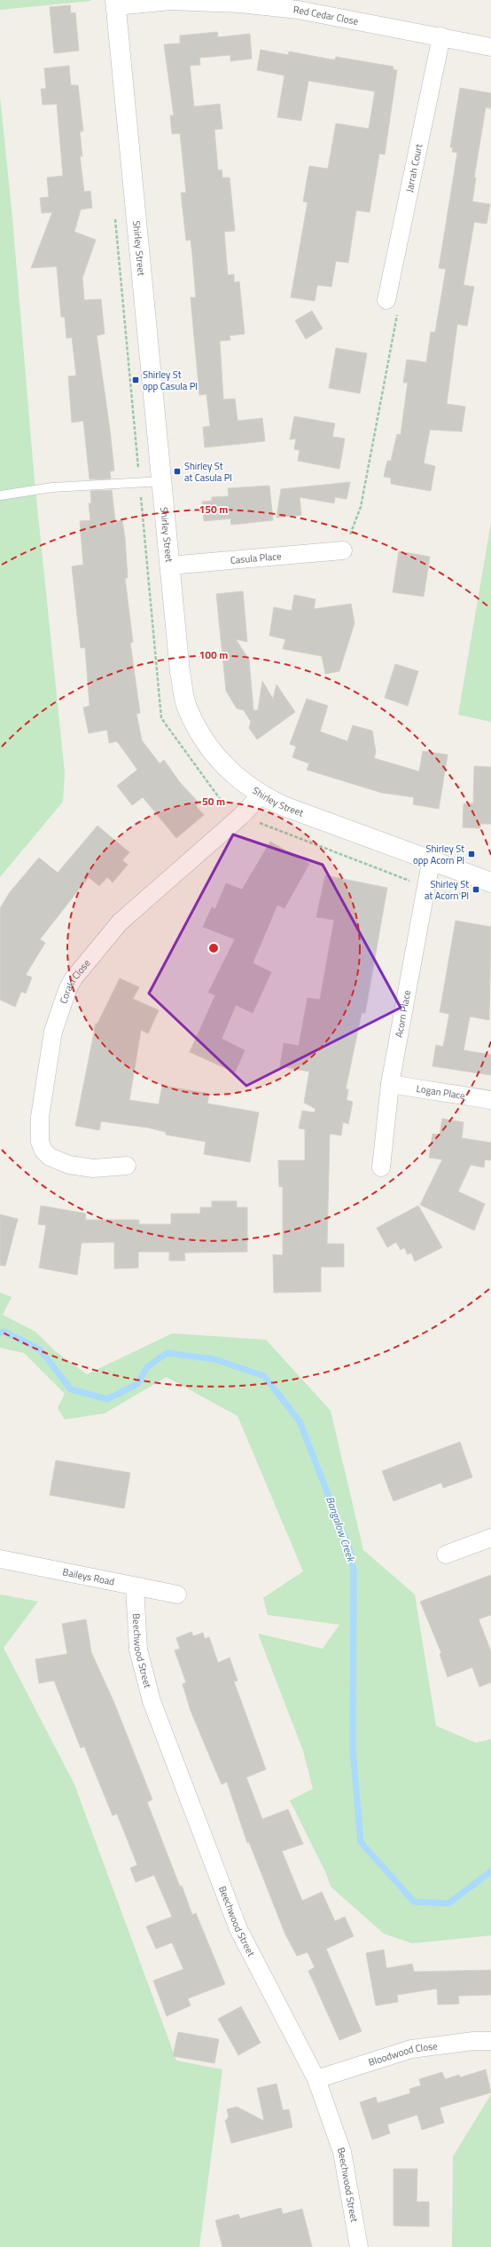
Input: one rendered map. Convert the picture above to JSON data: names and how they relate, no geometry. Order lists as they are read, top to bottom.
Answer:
{
  "streets": {
    "street": [
      "Red Cedar Close",
      "Jarrah Court",
      "Shirley Street",
      "Casula Place",
      "Coraki Close",
      "Acorn Place",
      "Logan Place",
      "Baileys Road",
      "Beechwood Street",
      "Bloodwood Close"
    ]
  },
  "crossings": [
    ["Red Cedar Close", "Jarrah Court"],
    ["Red Cedar Close", "Shirley Street"],
    ["Shirley Street", "Casula Place"],
    ["Shirley Street", "Coraki Close"],
    ["Shirley Street", "Acorn Place"],
    ["Acorn Place", "Logan Place"],
    ["Baileys Road", "Beechwood Street"],
    ["Beechwood Street", "Bloodwood Close"]
  ],
  "water": ["Bangalow Creek"],
  "places": {
    "transit": [
      "Shirley St opp Casula Pl",
      "Shirley St at Casula Pl",
      "Shirley St opp Acorn Pl",
      "Shirley St at Acorn Pl"
    ]
  },
  "rings": ["150 m", "100 m", "50 m"]
}
